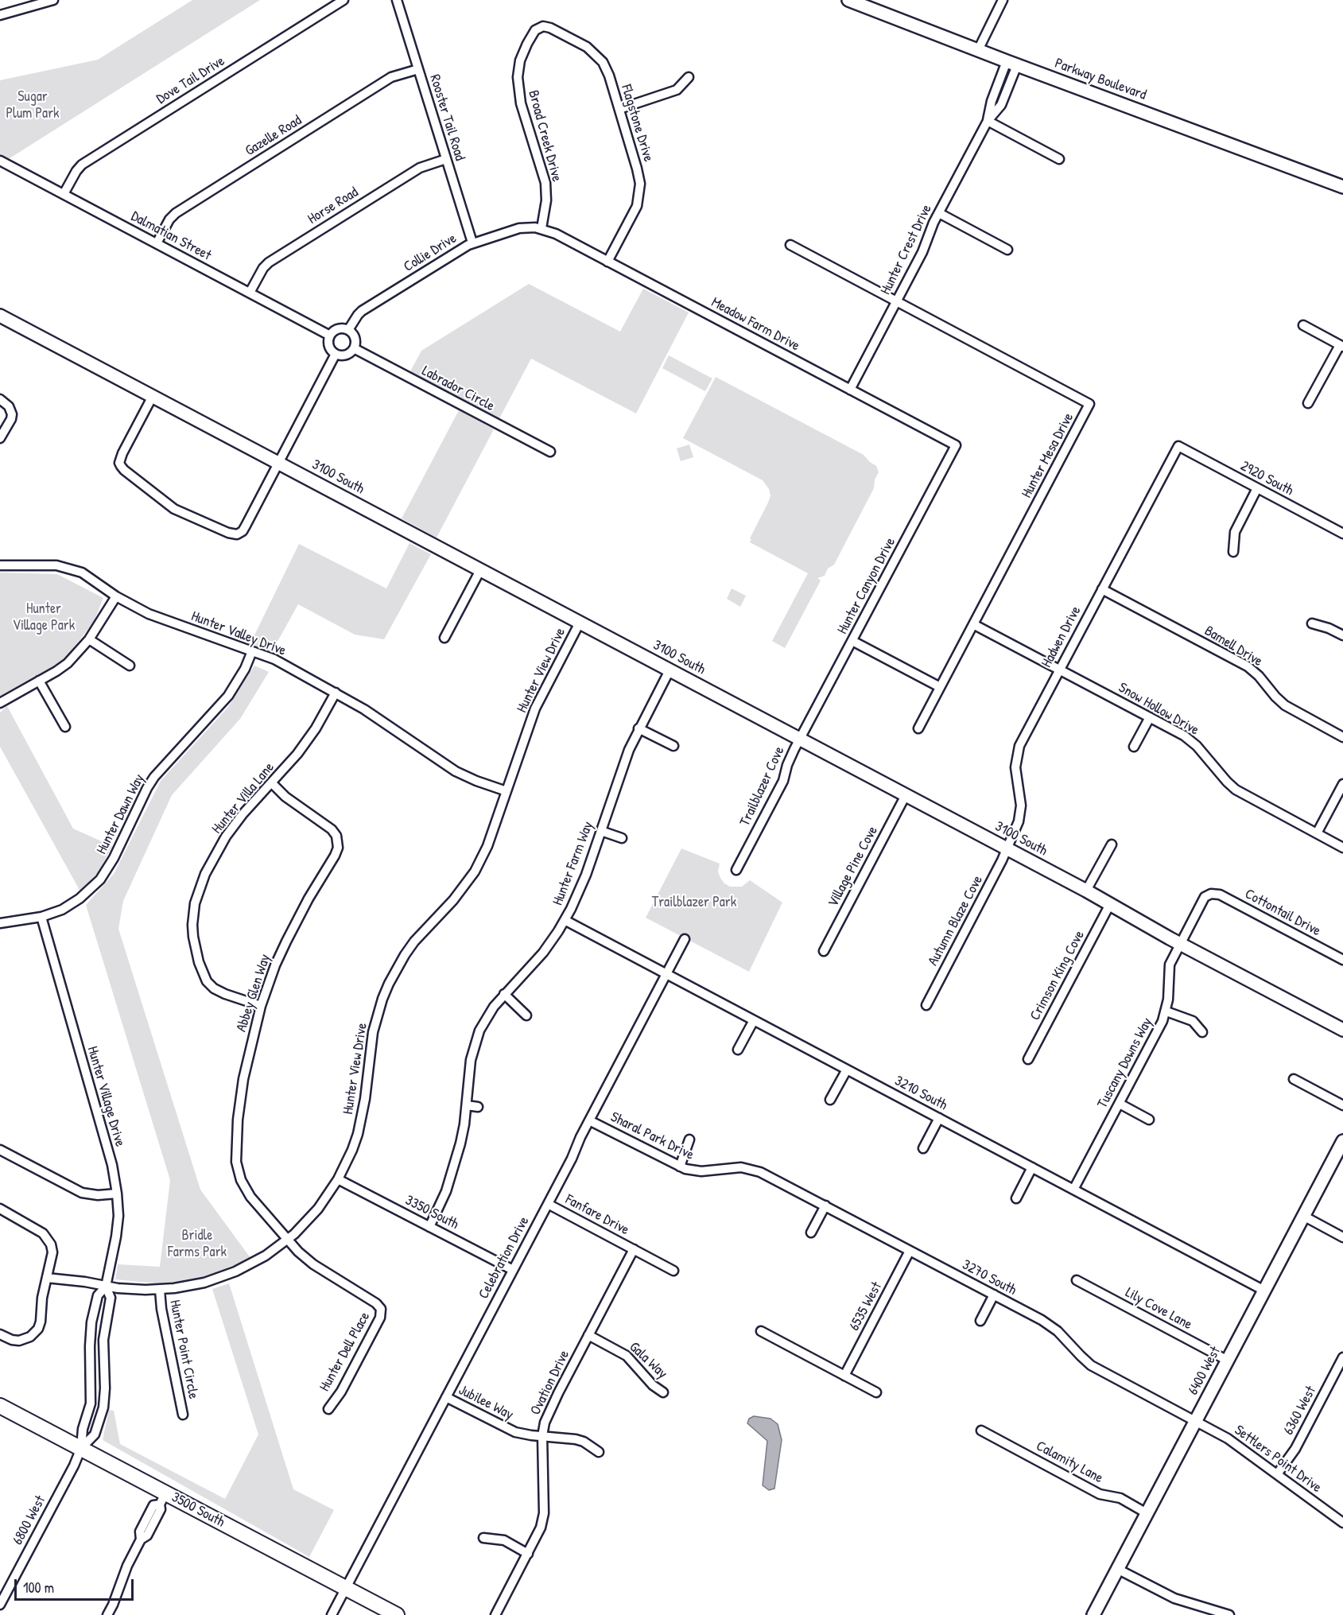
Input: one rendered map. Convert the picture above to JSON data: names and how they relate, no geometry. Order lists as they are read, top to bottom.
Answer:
{
  "streets": {
    "main road": [
      "Parkway Boulevard",
      "3100 South",
      "6400 West",
      "3500 South"
    ],
    "street": [
      "Dove Tail Drive",
      "Rooster Tail Road",
      "Flagstone Drive",
      "Gazelle Road",
      "Broad Creek Drive",
      "Horse Road",
      "Dalmatian Street",
      "Hunter Crest Drive",
      "Collie Drive",
      "Meadow Farm Drive",
      "Labrador Circle",
      "Hunter Mesa Drive",
      "2920 South",
      "Hunter Canyon Drive",
      "Hunter Valley Drive",
      "Hadwen Drive",
      "Bamell Drive",
      "Hunter View Drive",
      "Snow Hollow Drive",
      "Trailblazer Cove",
      "Hunter Villa Lane",
      "Hunter Dawn Way",
      "Hunter Farm Way",
      "Village Pine Cove",
      "Cottontail Drive",
      "Autumn Blaze Cove",
      "Crimson King Cove",
      "Abbey Glen Way",
      "Tuscany Downs Way",
      "3210 South",
      "Hunter Village Drive",
      "Sharal Park Drive",
      "3350 South",
      "Fanfare Drive",
      "Celebration Drive",
      "3270 South",
      "6535 West",
      "Lily Cove Lane",
      "Hunter Point Circle",
      "Hunter Dell Place",
      "Gala Way",
      "Ovation Drive",
      "Jubilee Way",
      "6360 West",
      "Settlers Point Drive",
      "Calamity Lane",
      "6800 West"
    ]
  },
  "crossings": [
    ["Parkway Boulevard", "Hunter Crest Drive"],
    ["Dove Tail Drive", "Dalmatian Street"],
    ["Rooster Tail Road", "Gazelle Road"],
    ["Rooster Tail Road", "Horse Road"],
    ["Rooster Tail Road", "Collie Drive"],
    ["Flagstone Drive", "Broad Creek Drive"],
    ["Flagstone Drive", "Meadow Farm Drive"],
    ["Gazelle Road", "Dalmatian Street"],
    ["Broad Creek Drive", "Collie Drive"],
    ["Broad Creek Drive", "Meadow Farm Drive"],
    ["Horse Road", "Dalmatian Street"],
    ["Dalmatian Street", "Collie Drive"],
    ["Dalmatian Street", "Labrador Circle"],
    ["Hunter Crest Drive", "Meadow Farm Drive"],
    ["Hunter Crest Drive", "Hunter Mesa Drive"],
    ["Collie Drive", "Meadow Farm Drive"],
    ["Collie Drive", "Labrador Circle"],
    ["Meadow Farm Drive", "Hunter Canyon Drive"],
    ["Hunter Mesa Drive", "Snow Hollow Drive"],
    ["3100 South", "Hunter Canyon Drive"],
    ["3100 South", "Hadwen Drive"],
    ["3100 South", "Hunter View Drive"],
    ["3100 South", "Trailblazer Cove"],
    ["3100 South", "Hunter Farm Way"],
    ["3100 South", "Village Pine Cove"],
    ["3100 South", "Autumn Blaze Cove"],
    ["3100 South", "Crimson King Cove"],
    ["3100 South", "Tuscany Downs Way"],
    ["2920 South", "Hadwen Drive"],
    ["Hunter Canyon Drive", "Trailblazer Cove"],
    ["Hunter Valley Drive", "Hunter View Drive"],
    ["Hunter Valley Drive", "Hunter Villa Lane"],
    ["Hunter Valley Drive", "Hunter Dawn Way"],
    ["Hadwen Drive", "Bamell Drive"],
    ["Hadwen Drive", "Snow Hollow Drive"],
    ["Hadwen Drive", "Autumn Blaze Cove"],
    ["Hunter View Drive", "Abbey Glen Way"],
    ["Hunter View Drive", "Hunter Village Drive"],
    ["Hunter View Drive", "3350 South"],
    ["Hunter View Drive", "Hunter Point Circle"],
    ["Hunter View Drive", "Hunter Dell Place"],
    ["Hunter Villa Lane", "Abbey Glen Way"],
    ["Hunter Dawn Way", "Hunter Village Drive"],
    ["Hunter Farm Way", "3210 South"],
    ["Hunter Farm Way", "3350 South"],
    ["Cottontail Drive", "Tuscany Downs Way"],
    ["Abbey Glen Way", "Hunter Dell Place"],
    ["Tuscany Downs Way", "3210 South"],
    ["3210 South", "Celebration Drive"],
    ["3210 South", "6400 West"],
    ["Hunter Village Drive", "3500 South"],
    ["Hunter Village Drive", "6800 West"],
    ["Sharal Park Drive", "Celebration Drive"],
    ["Sharal Park Drive", "3270 South"],
    ["3350 South", "Celebration Drive"],
    ["Fanfare Drive", "Celebration Drive"],
    ["Fanfare Drive", "Ovation Drive"],
    ["Celebration Drive", "Jubilee Way"],
    ["Celebration Drive", "3500 South"],
    ["3270 South", "6535 West"],
    ["3270 South", "6400 West"],
    ["3270 South", "Settlers Point Drive"],
    ["Lily Cove Lane", "6400 West"],
    ["Gala Way", "Ovation Drive"],
    ["6400 West", "Settlers Point Drive"],
    ["6400 West", "Calamity Lane"],
    ["Ovation Drive", "Jubilee Way"],
    ["6360 West", "Settlers Point Drive"],
    ["3500 South", "6800 West"]
  ],
  "parks": [
    "Sugar Plum Park",
    "Hunter Village Park",
    "Trailblazer Park",
    "Bridle Farms Park"
  ],
  "scale_bar": "100 m"
}
